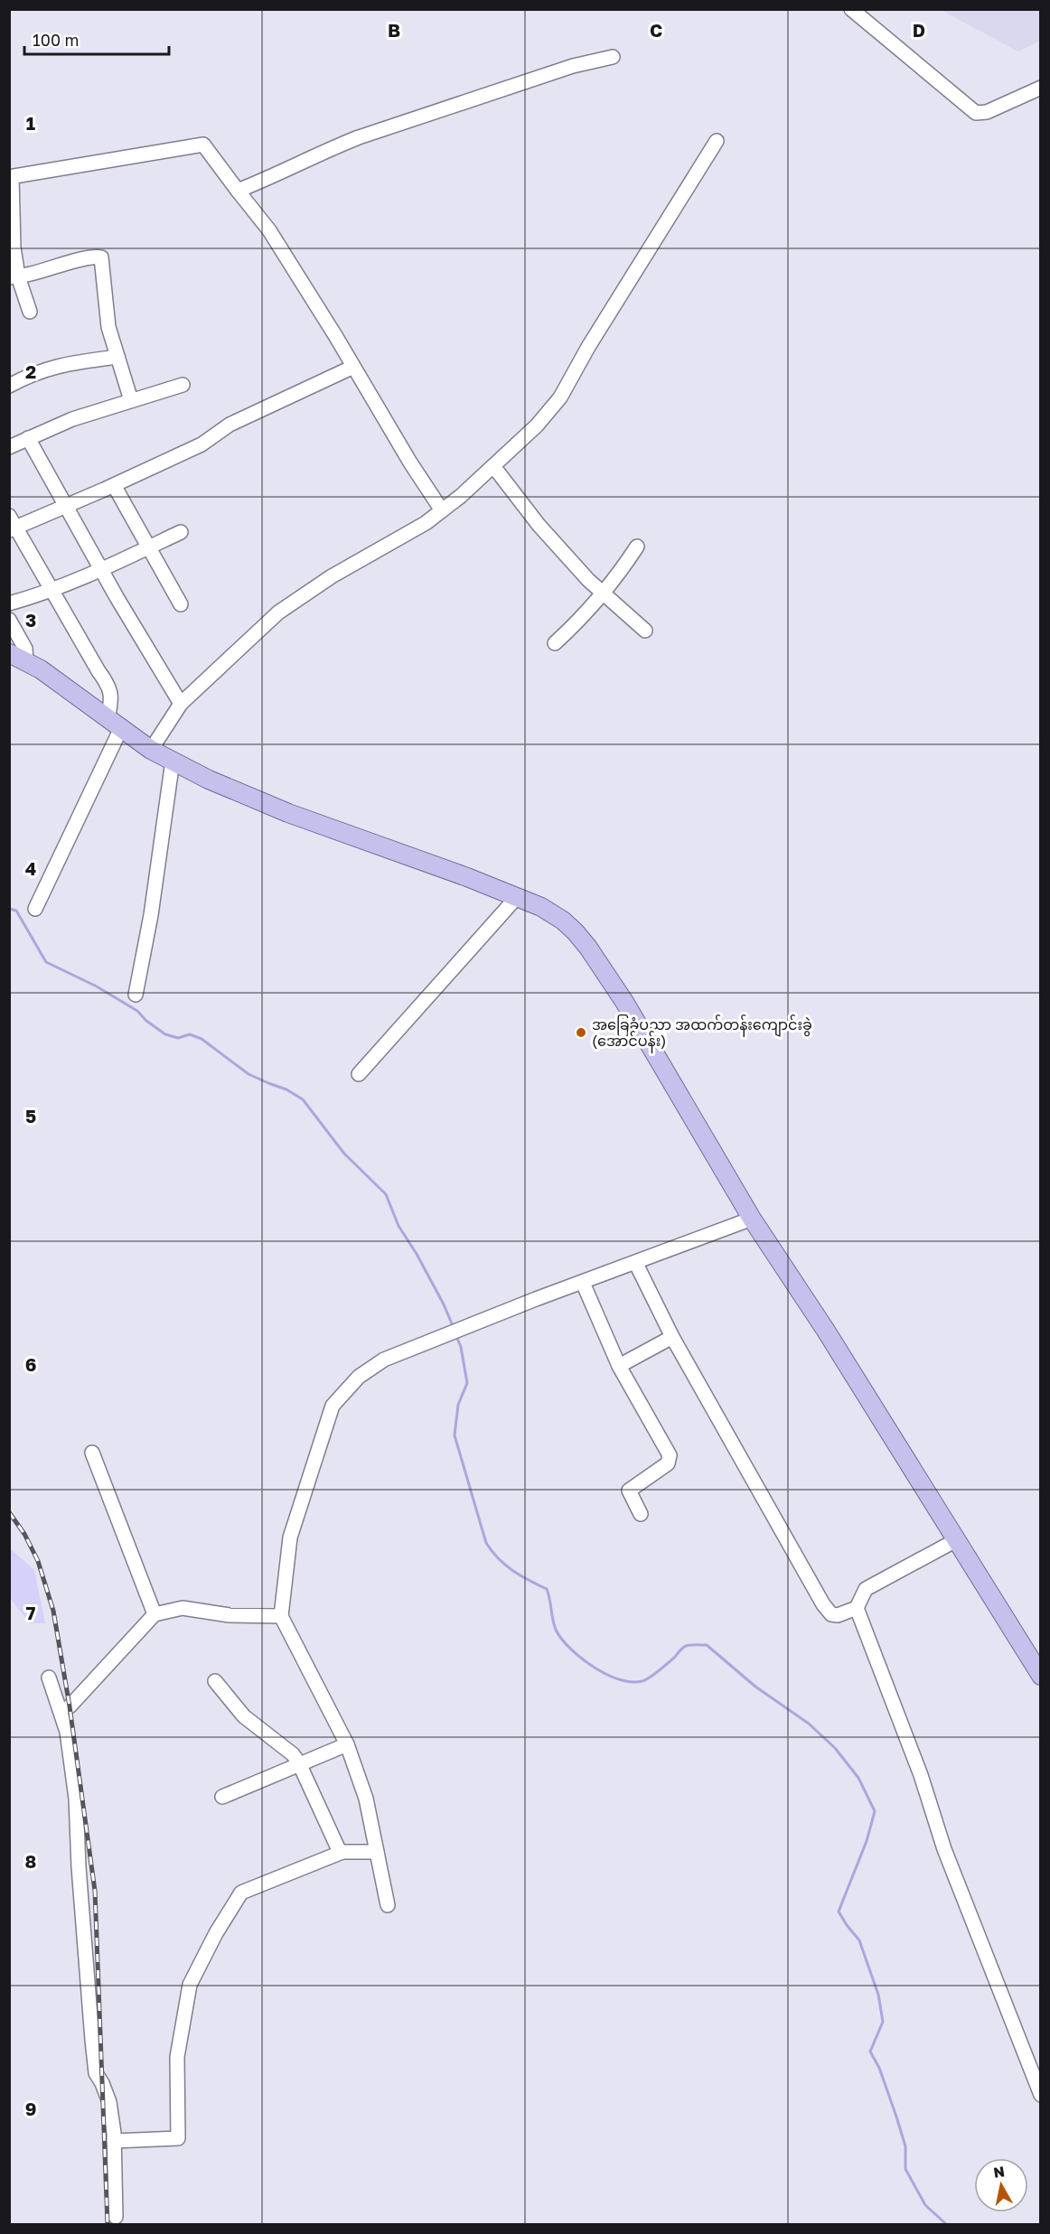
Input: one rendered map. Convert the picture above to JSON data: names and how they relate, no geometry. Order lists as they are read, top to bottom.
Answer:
{
  "places": ["အခြေခံပညာ အထက်တန်းကျောင်းခွဲ (အောင်ပန်း)"],
  "scale_bar": "100 m",
  "north": "top",
  "grid": {
    "columns": ["B", "C", "D"],
    "rows": [
      "1",
      "2",
      "3",
      "4",
      "5",
      "6",
      "7",
      "8",
      "9"
    ]
  }
}
